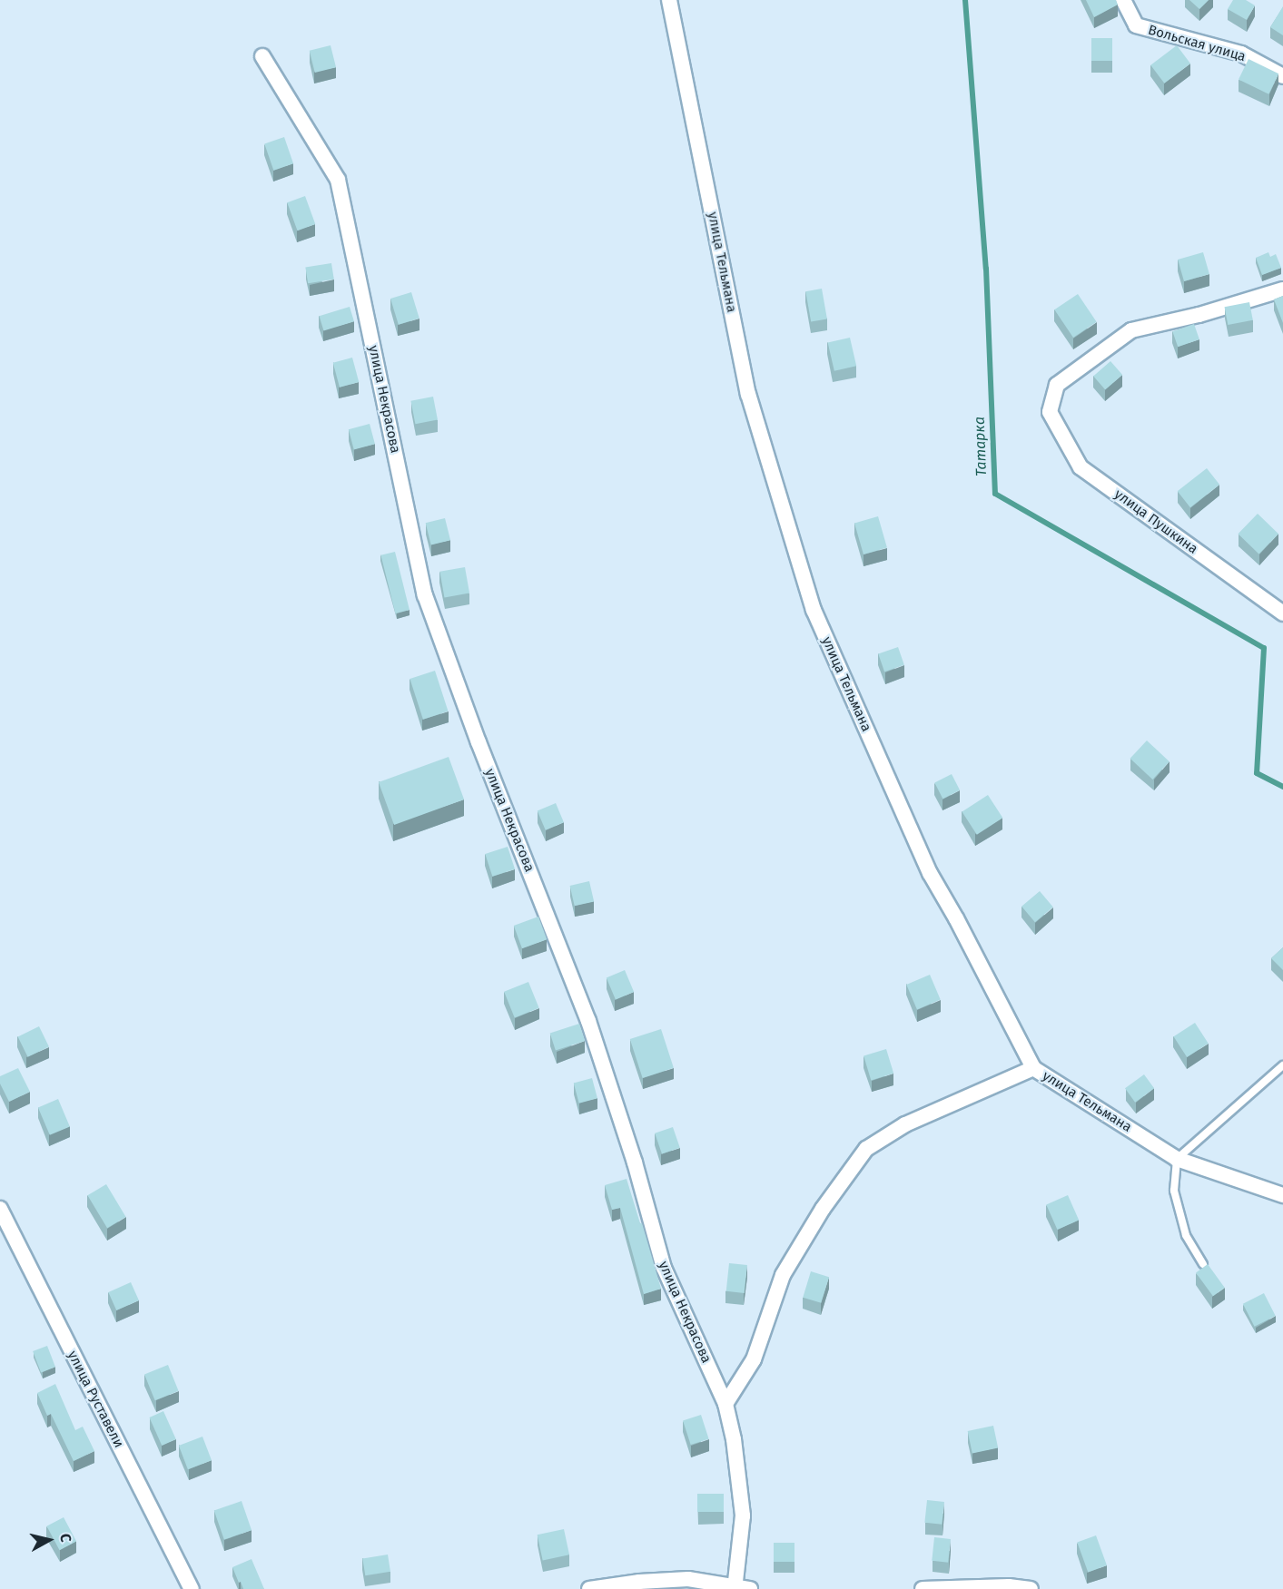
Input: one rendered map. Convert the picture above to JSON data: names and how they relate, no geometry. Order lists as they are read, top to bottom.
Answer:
{
  "streets": {
    "street": [
      "Вольская улица",
      "улица Тельмана",
      "улица Некрасова",
      "улица Пушкина",
      "улица Руставели"
    ]
  },
  "water": ["Татарка"],
  "north": "right"
}
